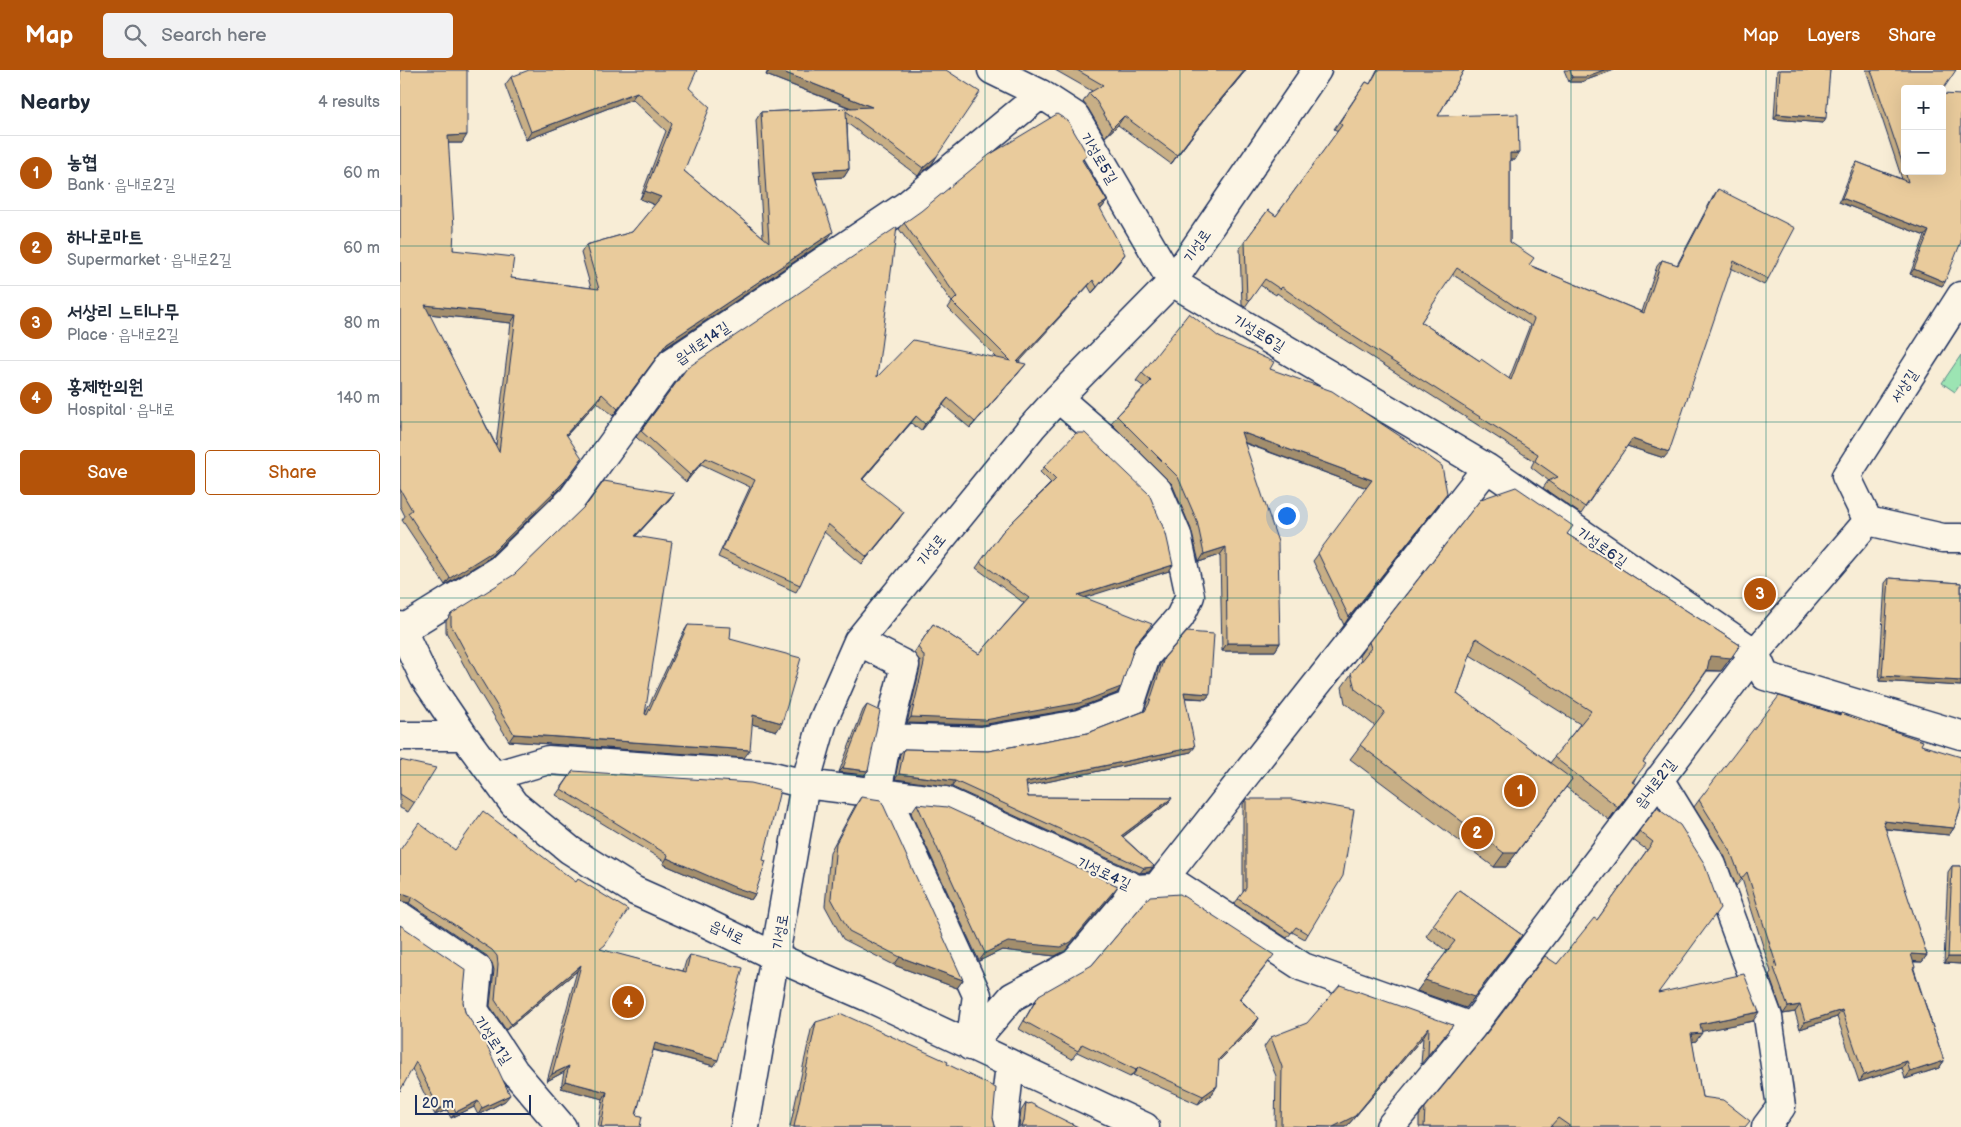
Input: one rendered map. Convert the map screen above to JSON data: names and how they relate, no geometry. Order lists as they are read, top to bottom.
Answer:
{
  "streets": {
    "street": [
      "기성로5길",
      "기성로",
      "기성로6길",
      "읍내로14길",
      "서상길",
      "읍내로2길",
      "기성로4길",
      "읍내로",
      "기성로1길"
    ]
  },
  "crossings": [
    ["기성로5길", "기성로"],
    ["기성로5길", "기성로6길"],
    ["기성로5길", "읍내로14길"],
    ["기성로", "기성로6길"],
    ["기성로", "기성로4길"],
    ["기성로", "읍내로"],
    ["기성로6길", "읍내로2길"],
    ["읍내로14길", "읍내로"],
    ["서상길", "읍내로2길"],
    ["읍내로2길", "기성로4길"],
    ["기성로4길", "읍내로"]
  ],
  "scale_bar": "20 m",
  "page": {
    "header": "Map",
    "search": "Search here",
    "nav": ["Map", "Layers", "Share"],
    "heading": ["Nearby", "4 results"],
    "map_buttons": ["+", "−"],
    "list": [
      {
        "mark": "1",
        "name": "농협",
        "note": "Bank · 읍내로2길",
        "value": "60 m"
      },
      {
        "mark": "2",
        "name": "하나로마트",
        "note": "Supermarket · 읍내로2길",
        "value": "60 m"
      },
      {
        "mark": "3",
        "name": "서상리 느티나무",
        "note": "Place · 읍내로2길",
        "value": "80 m"
      },
      {
        "mark": "4",
        "name": "홍제한의원",
        "note": "Hospital · 읍내로",
        "value": "140 m"
      }
    ],
    "buttons": ["Save", "Share"],
    "pins": [
      "3",
      "1",
      "2",
      "4"
    ],
    "scale": "20 m"
  }
}
